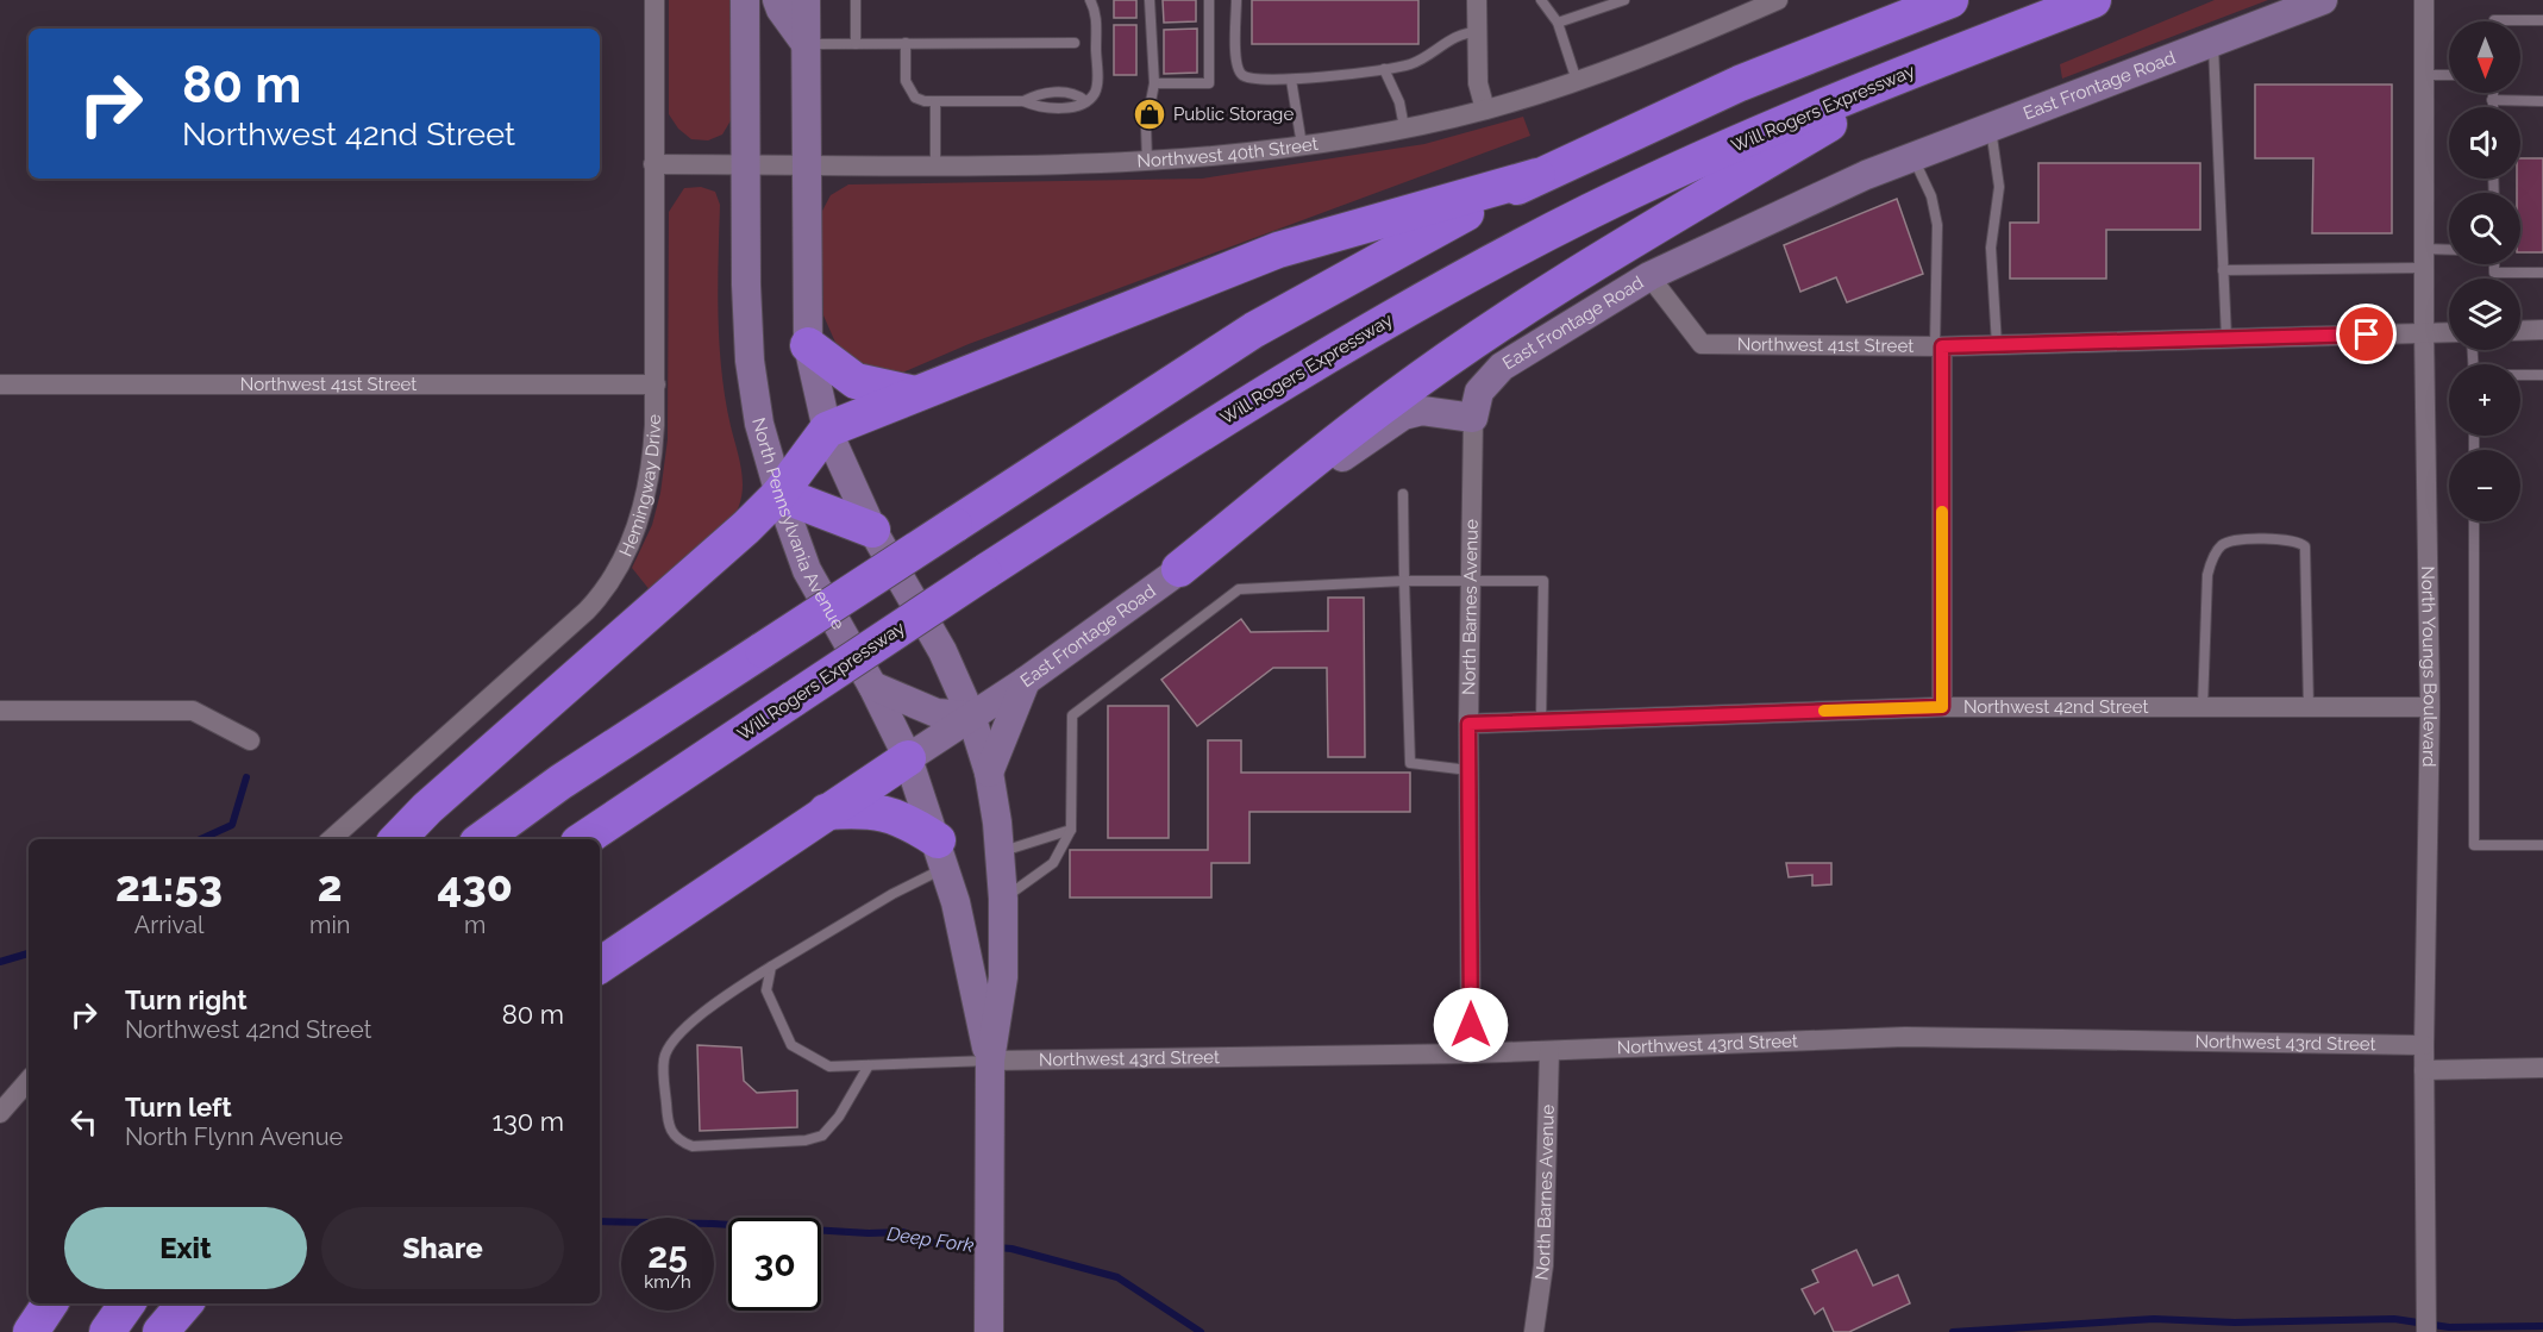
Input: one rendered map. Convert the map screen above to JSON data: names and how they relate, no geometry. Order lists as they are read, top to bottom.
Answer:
{
  "streets": {
    "highway": ["Will Rogers Expressway"],
    "main road": ["East Frontage Road", "North Pennsylvania Avenue"],
    "street": [
      "Northwest 40th Street",
      "Northwest 41st Street",
      "Hemingway Drive",
      "North Barnes Avenue",
      "North Youngs Boulevard",
      "Northwest 42nd Street",
      "Northwest 43rd Street"
    ]
  },
  "crossings": [
    ["East Frontage Road", "Northwest 41st Street"],
    ["East Frontage Road", "North Pennsylvania Avenue"],
    ["East Frontage Road", "North Barnes Avenue"],
    ["Northwest 40th Street", "Hemingway Drive"],
    ["Northwest 40th Street", "North Pennsylvania Avenue"],
    ["Northwest 41st Street", "Hemingway Drive"],
    ["Northwest 41st Street", "North Youngs Boulevard"],
    ["North Pennsylvania Avenue", "Northwest 43rd Street"],
    ["North Barnes Avenue", "Northwest 42nd Street"],
    ["North Barnes Avenue", "Northwest 43rd Street"],
    ["North Youngs Boulevard", "Northwest 42nd Street"],
    ["North Youngs Boulevard", "Northwest 43rd Street"]
  ],
  "water": ["Deep Fork"],
  "places": {
    "shop": ["Public Storage"]
  },
  "north": "bottom",
  "page": {
    "map_buttons": ["+", "−"],
    "turn": ["80 m", "Northwest 42nd Street"],
    "eta": [
      "21:53",
      "Arrival",
      "2",
      "min",
      "430",
      "m"
    ],
    "list": [
      {
        "name": "Turn right",
        "note": "Northwest 42nd Street",
        "value": "80 m"
      },
      {
        "name": "Turn left",
        "note": "North Flynn Avenue",
        "value": "130 m"
      }
    ],
    "buttons": ["Exit", "Share"],
    "speed": "25 km/h",
    "limit": "30"
  }
}
